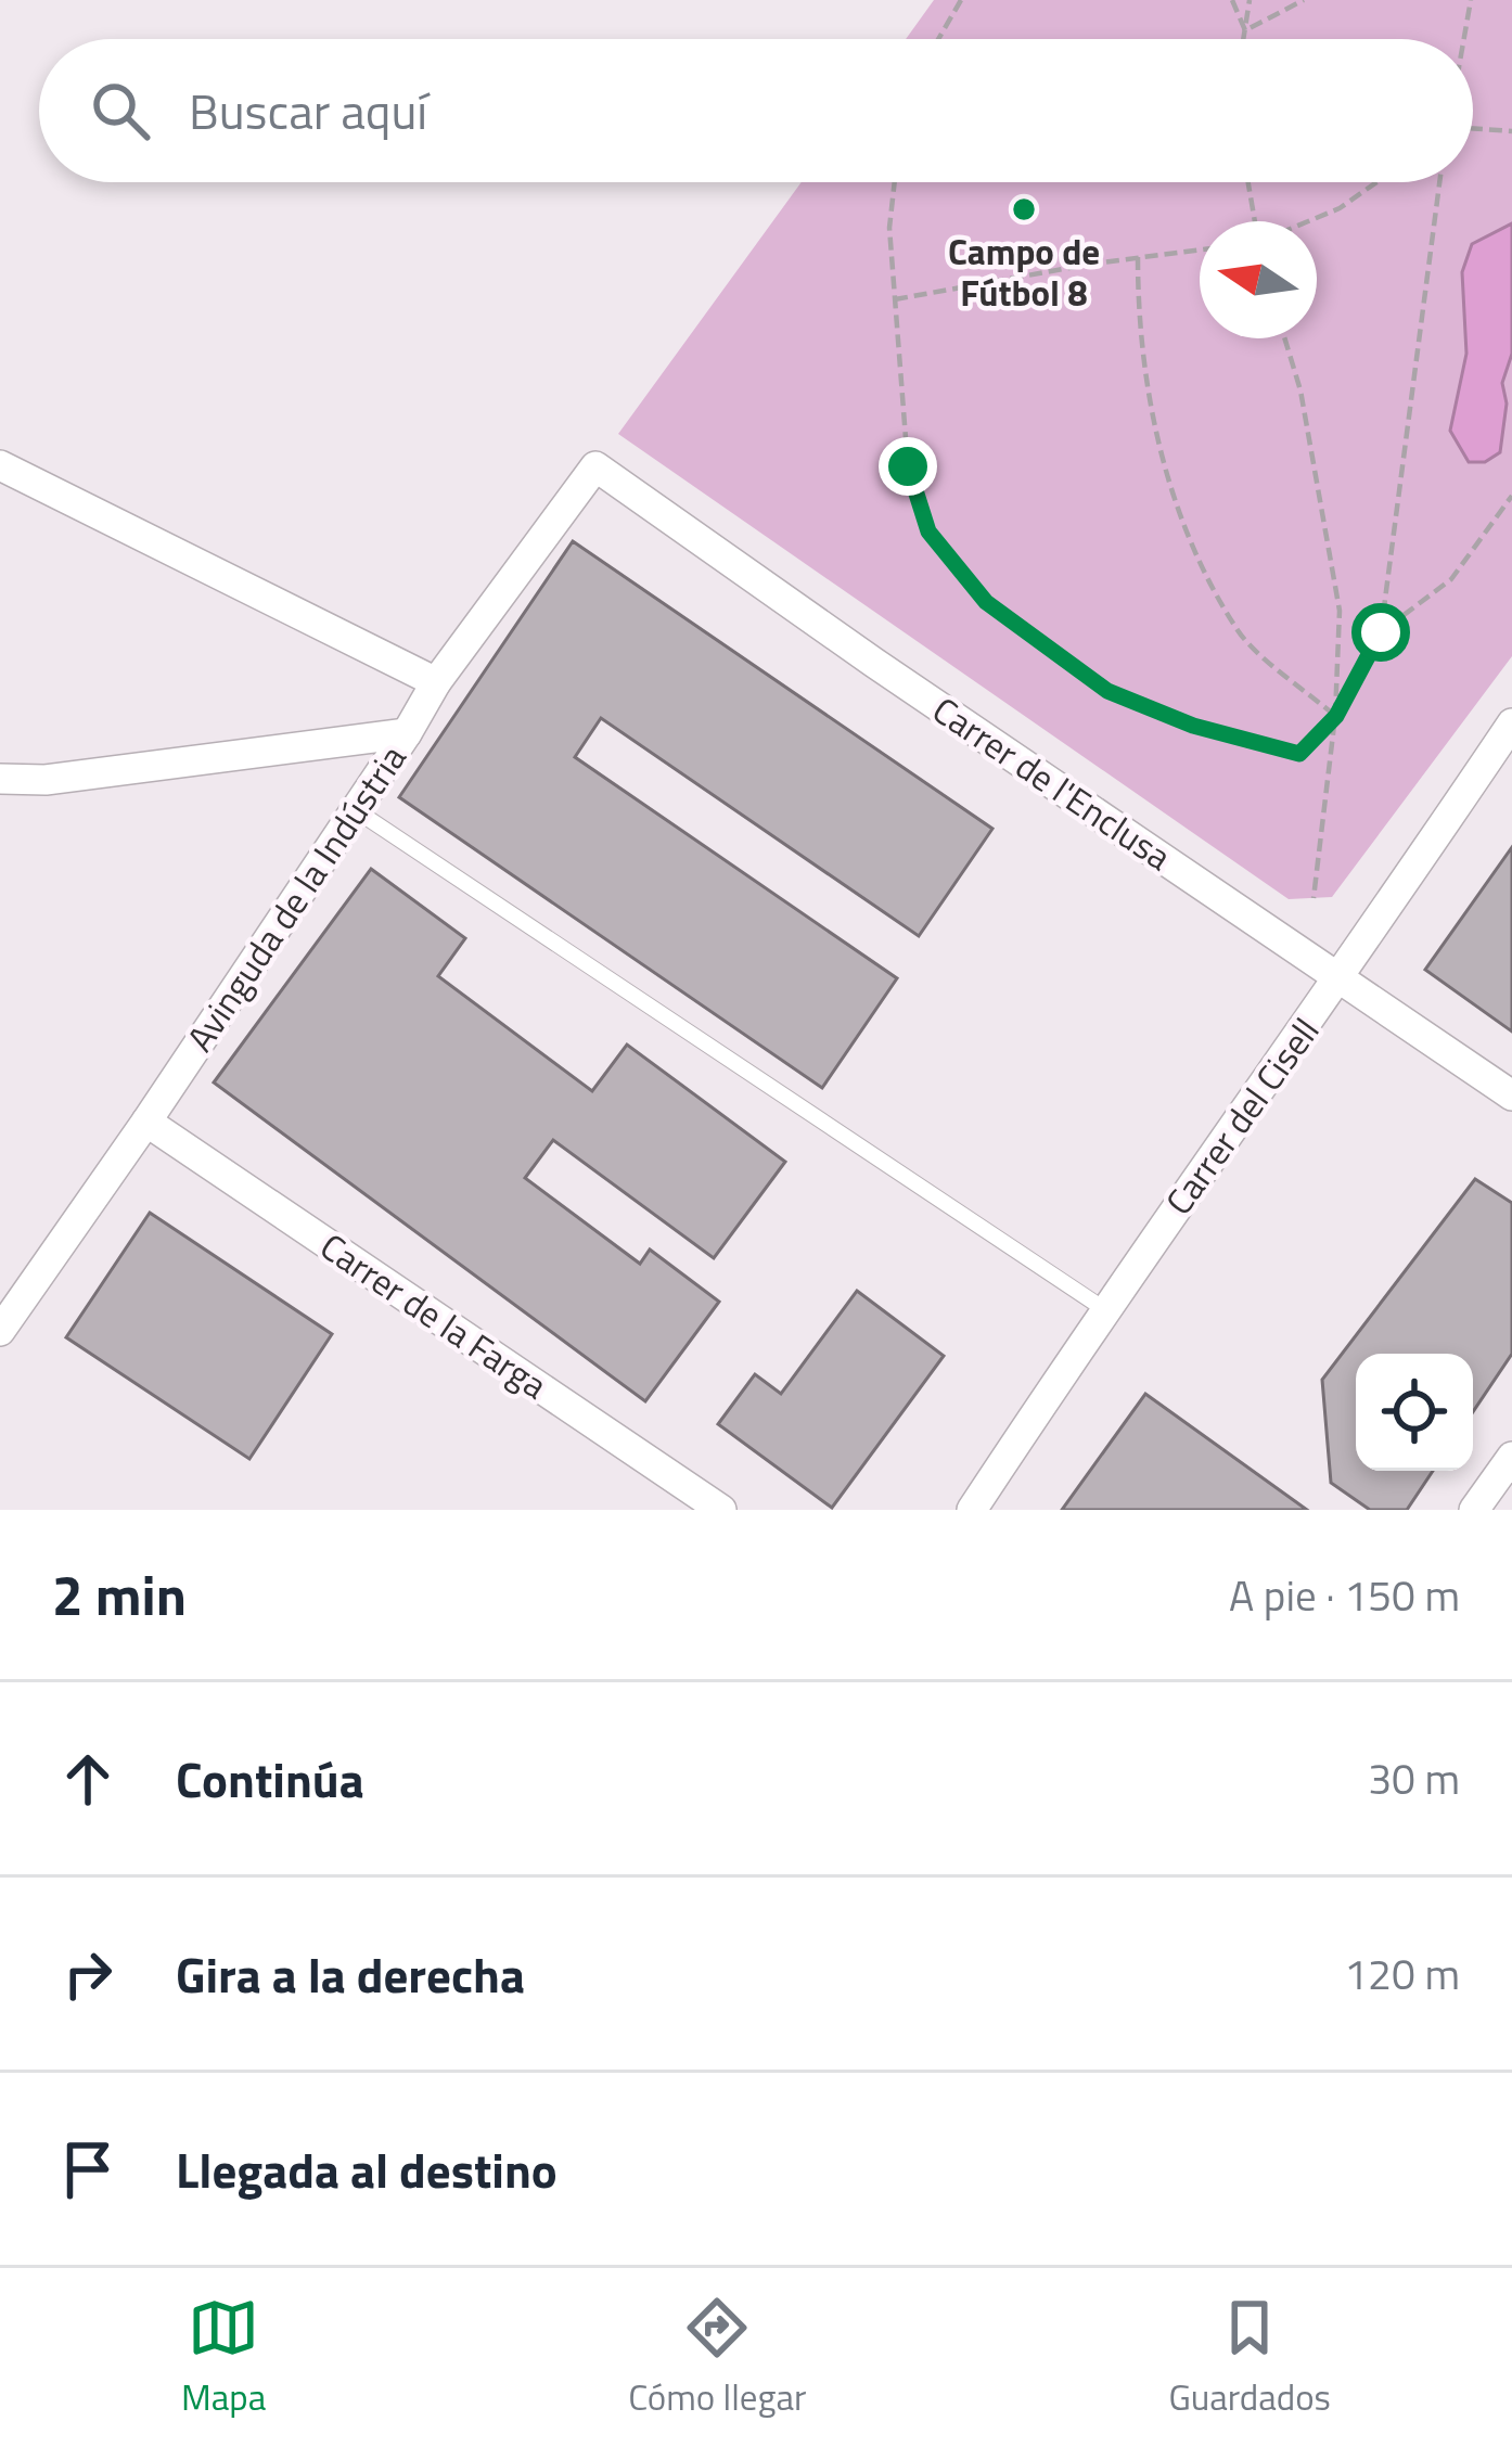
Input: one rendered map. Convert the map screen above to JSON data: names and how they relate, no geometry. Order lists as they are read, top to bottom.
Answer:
{
  "streets": {
    "street": [
      "Carrer de l'Enclusa",
      "Avinguda de la Indústria",
      "Carrer del Cisell",
      "Carrer de la Farga"
    ]
  },
  "crossings": [
    ["Carrer de l'Enclusa", "Avinguda de la Indústria"],
    ["Carrer de l'Enclusa", "Carrer del Cisell"],
    ["Avinguda de la Indústria", "Carrer de la Farga"]
  ],
  "places": ["Campo de Fútbol 8"],
  "north": "left",
  "page": {
    "search": "Buscar aquí",
    "heading": ["2 min", "A pie · 150 m"],
    "list": [
      ["Continúa", "30 m"],
      ["Gira a la derecha", "120 m"],
      "Llegada al destino"
    ],
    "nav": ["Mapa", "Cómo llegar", "Guardados"]
  }
}
